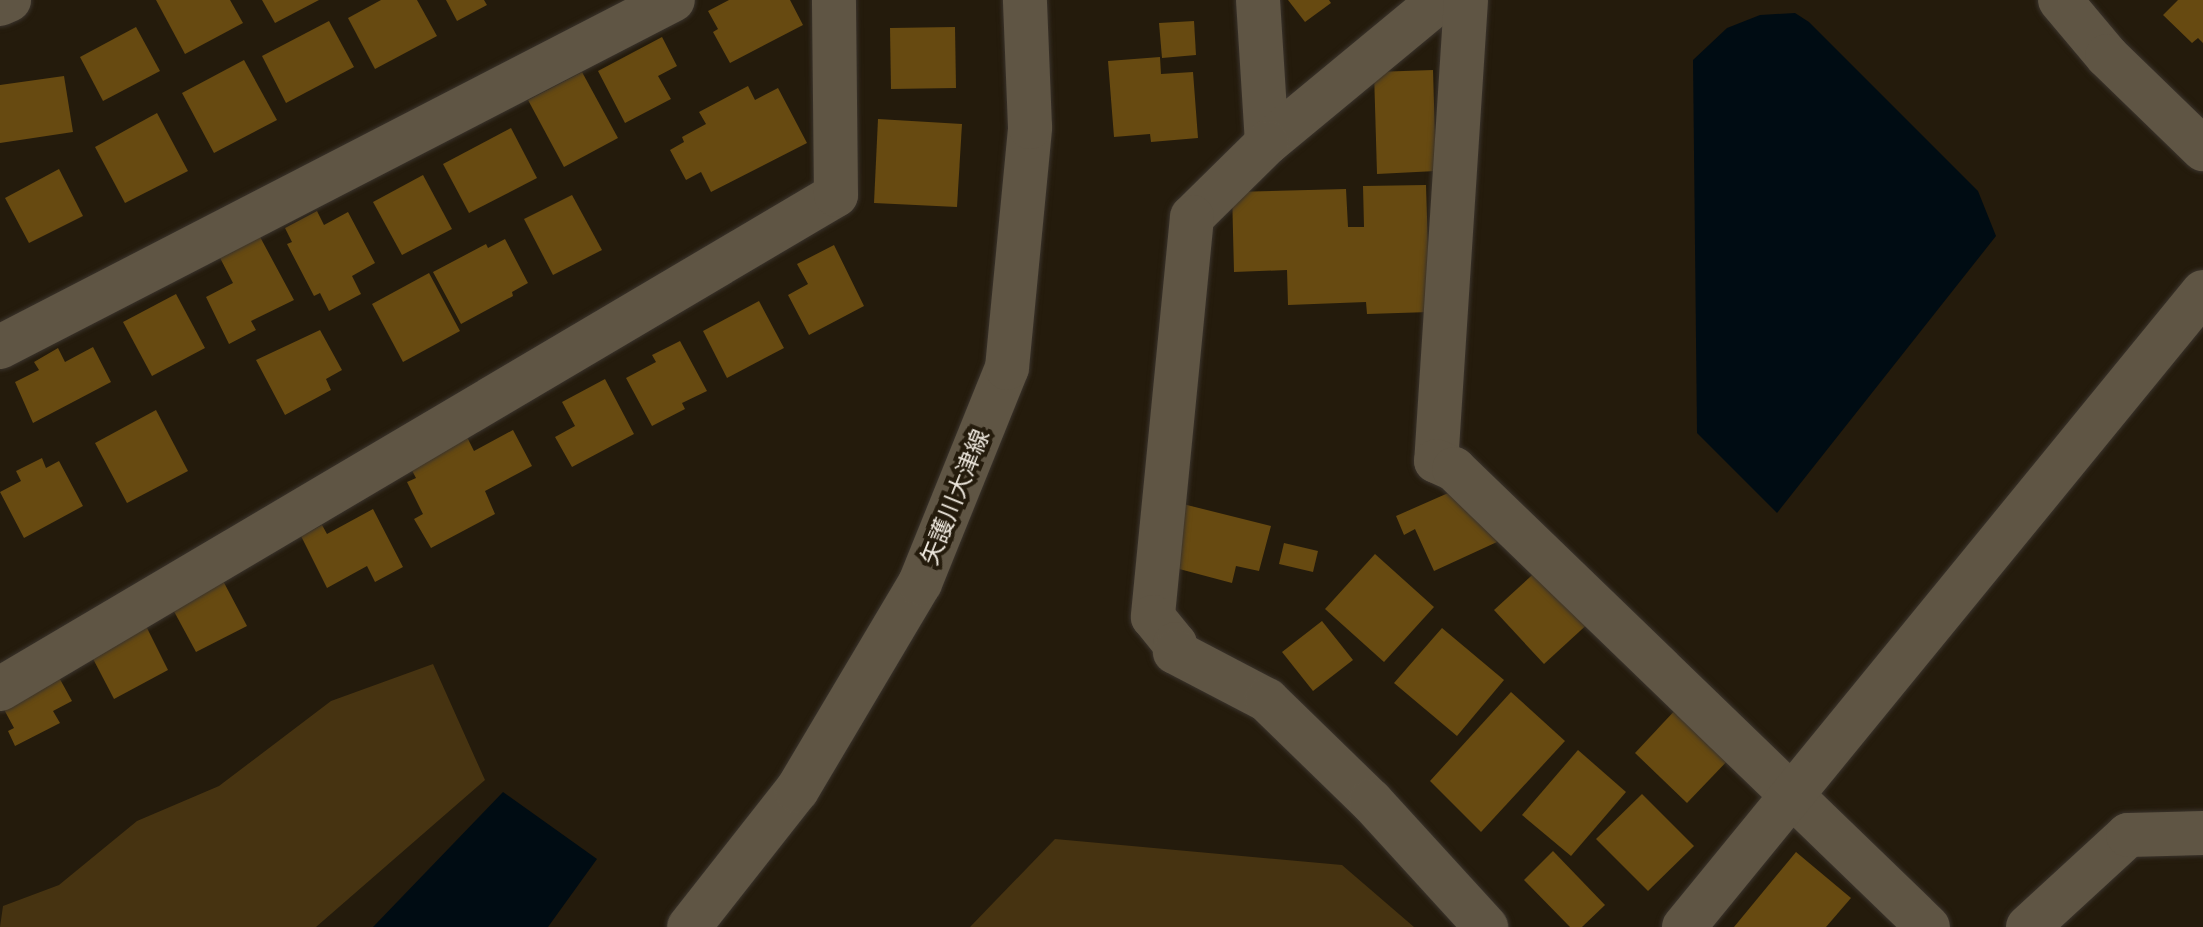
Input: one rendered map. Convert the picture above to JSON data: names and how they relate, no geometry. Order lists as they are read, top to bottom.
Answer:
{
  "streets": {
    "street": ["矢護川大津線"]
  }
}
